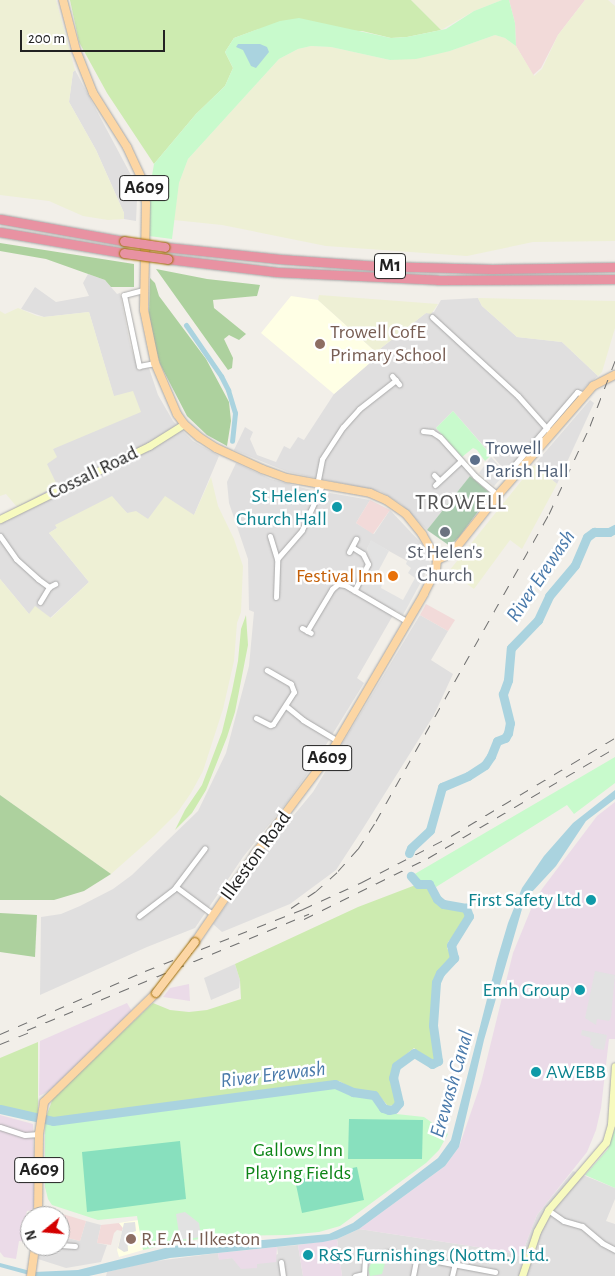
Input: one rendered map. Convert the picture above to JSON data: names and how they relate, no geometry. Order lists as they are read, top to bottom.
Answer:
{
  "streets": {
    "highway": ["M1"],
    "main road": ["A609", "Ilkeston Road"],
    "street": ["Cossall Road"]
  },
  "crossings": [
    ["A609", "Cossall Road"],
    ["A609", "Ilkeston Road"]
  ],
  "districts": ["TROWELL"],
  "water": ["River Erewash", "Erewash Canal"],
  "parks": ["Gallows Inn Playing Fields"],
  "places": [
    "Trowell CofE Primary School",
    "Trowell Parish Hall",
    "St Helen's Church Hall",
    "St Helen's Church",
    "Festival Inn",
    "First Safety Ltd",
    "Emh Group",
    "AWEBB",
    "R.E.A.L Ilkeston",
    "R&S Furnishings (Nottm.) Ltd."
  ],
  "scale_bar": "200 m",
  "north": "left"
}
